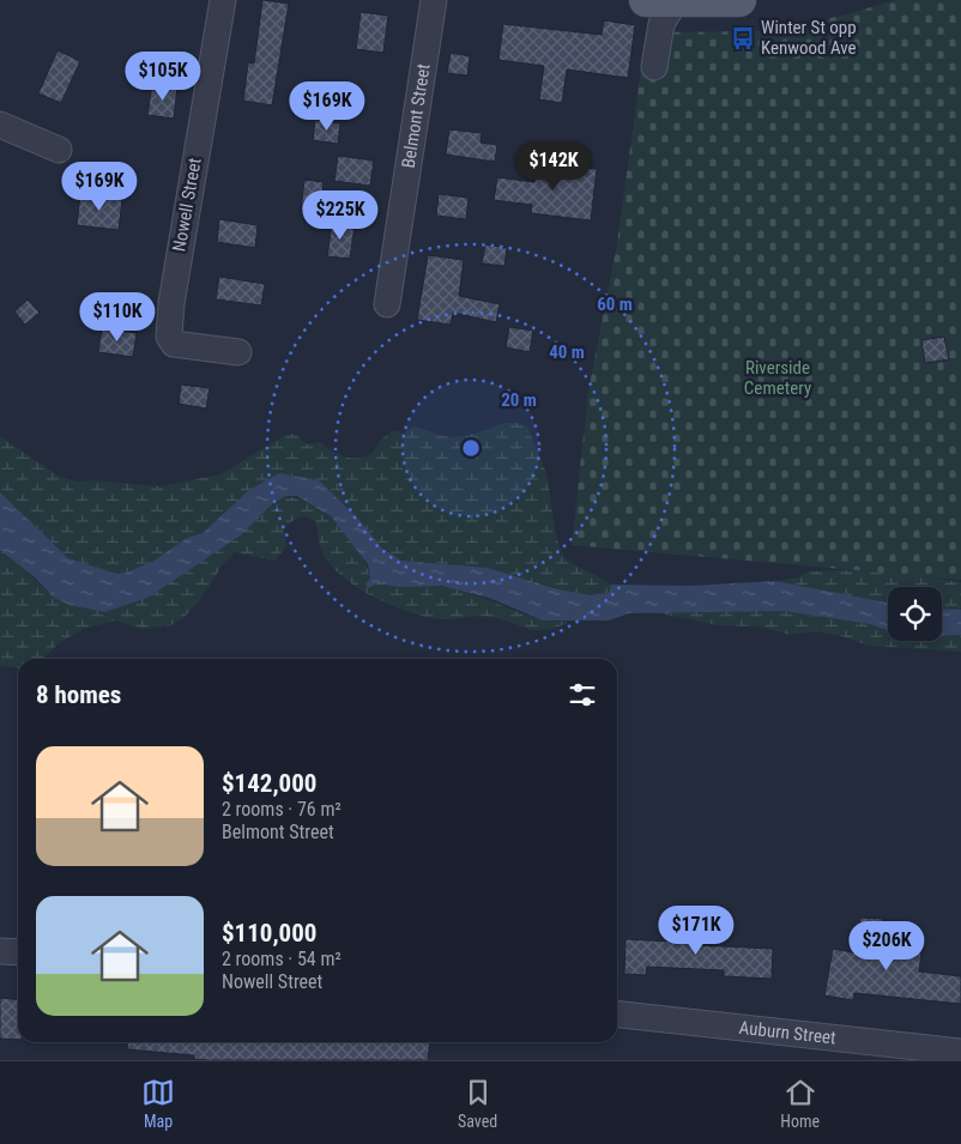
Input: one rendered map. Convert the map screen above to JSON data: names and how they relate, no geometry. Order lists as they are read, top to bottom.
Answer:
{
  "streets": {
    "street": ["Belmont Street", "Nowell Street", "Auburn Street"]
  },
  "parks": ["Riverside Cemetery"],
  "places": {
    "bus stop": ["Winter St opp Kenwood Ave"]
  },
  "page": {
    "price": [
      "$105K",
      "$169K",
      "$142K",
      "$169K",
      "$225K",
      "$110K",
      "$171K",
      "$206K"
    ],
    "heading": "8 homes",
    "list": [
      {
        "name": "$142,000",
        "note": "2 rooms · 76 m² · Belmont Street"
      },
      {
        "name": "$110,000",
        "note": "2 rooms · 54 m² · Nowell Street"
      }
    ],
    "tabs": ["Map", "Saved", "Home"]
  },
  "rings": ["60 m", "40 m", "20 m"]
}
